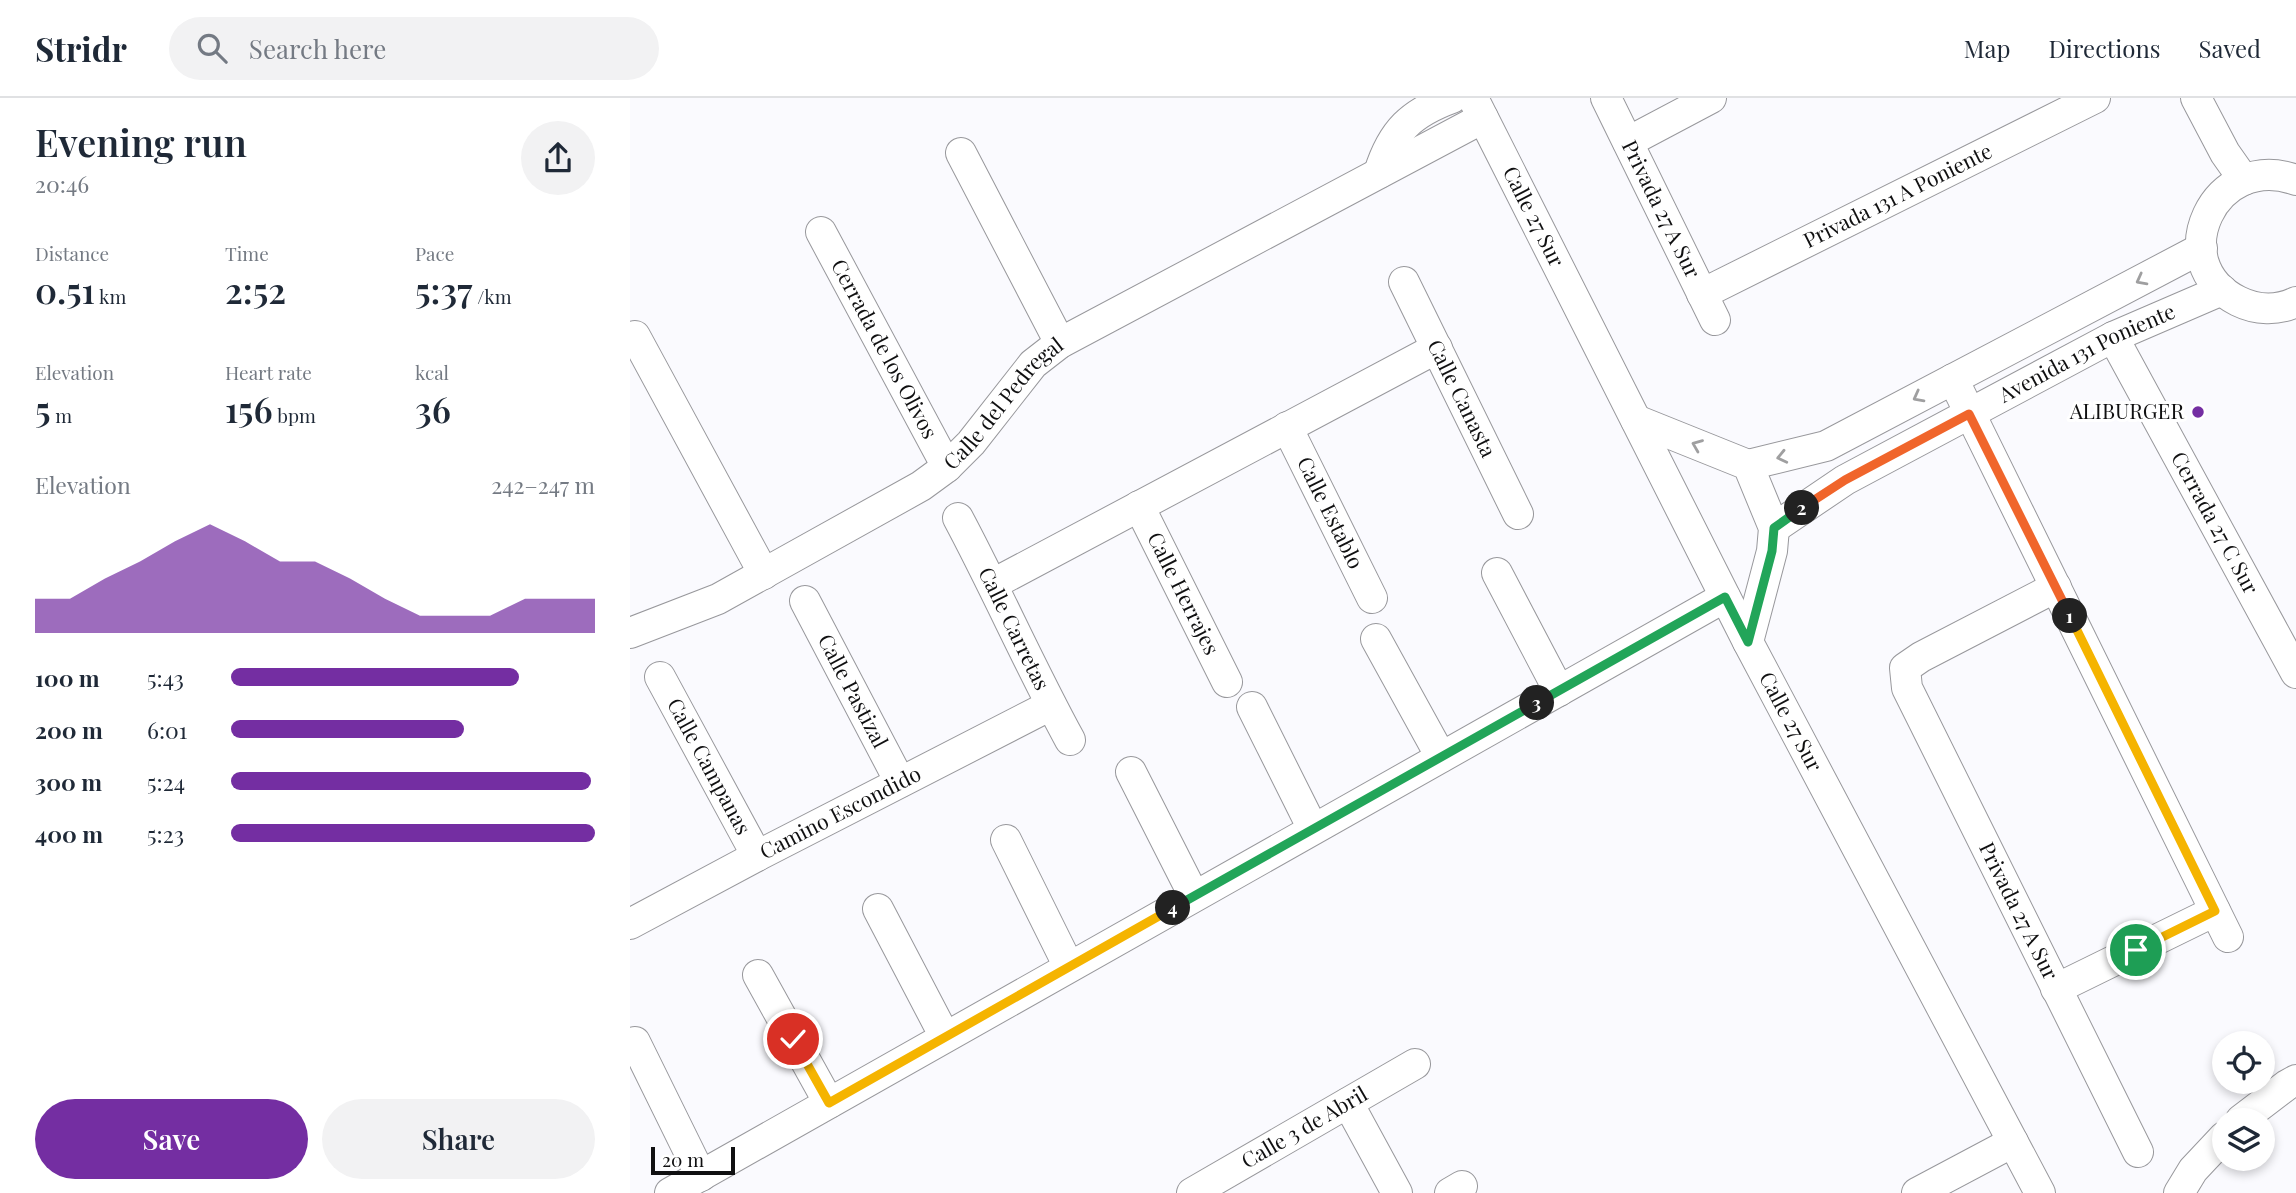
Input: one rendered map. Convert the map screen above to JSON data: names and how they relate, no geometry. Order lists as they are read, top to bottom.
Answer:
{
  "streets": {
    "street": [
      "Privada 131 A Poniente",
      "Privada 27 A Sur",
      "Calle 27 Sur",
      "Cerrada de los Olivos",
      "Avenida 131 Poniente",
      "Calle Canasta",
      "Calle del Pedregal",
      "Calle Establo",
      "Cerrada 27 C Sur",
      "Calle Herrajes",
      "Calle Carretas",
      "Calle Pastizal",
      "Calle Campanas",
      "Camino Escondido",
      "Calle 3 de Abril"
    ]
  },
  "crossings": [
    ["Privada 131 A Poniente", "Privada 27 A Sur"],
    ["Calle 27 Sur", "Calle del Pedregal"],
    ["Cerrada de los Olivos", "Calle del Pedregal"],
    ["Avenida 131 Poniente", "Cerrada 27 C Sur"],
    ["Calle Carretas", "Camino Escondido"],
    ["Calle Pastizal", "Camino Escondido"],
    ["Calle Campanas", "Camino Escondido"]
  ],
  "places": ["ALIBURGER"],
  "scale_bar": "20 m",
  "page": {
    "header": "Stridr",
    "search": "Search here",
    "nav": ["Map", "Directions", "Saved"],
    "heading": ["Evening run", "20:46"],
    "stats": [
      ["Distance", "0.51 km"],
      ["Time", "2:52"],
      ["Pace", "5:37 /km"],
      ["Elevation", "5 m"],
      ["Heart rate", "156 bpm"],
      ["kcal", "36"]
    ],
    "chart": ["Elevation", "242–247 m"],
    "pins": [
      "2",
      "1",
      "3",
      "4"
    ],
    "list": [
      {
        "name": "100 m",
        "note": "5:43"
      },
      {
        "name": "200 m",
        "note": "6:01"
      },
      {
        "name": "300 m",
        "note": "5:24"
      },
      {
        "name": "400 m",
        "note": "5:23"
      }
    ],
    "buttons": ["Save", "Share"],
    "scale": "20 m"
  }
}
